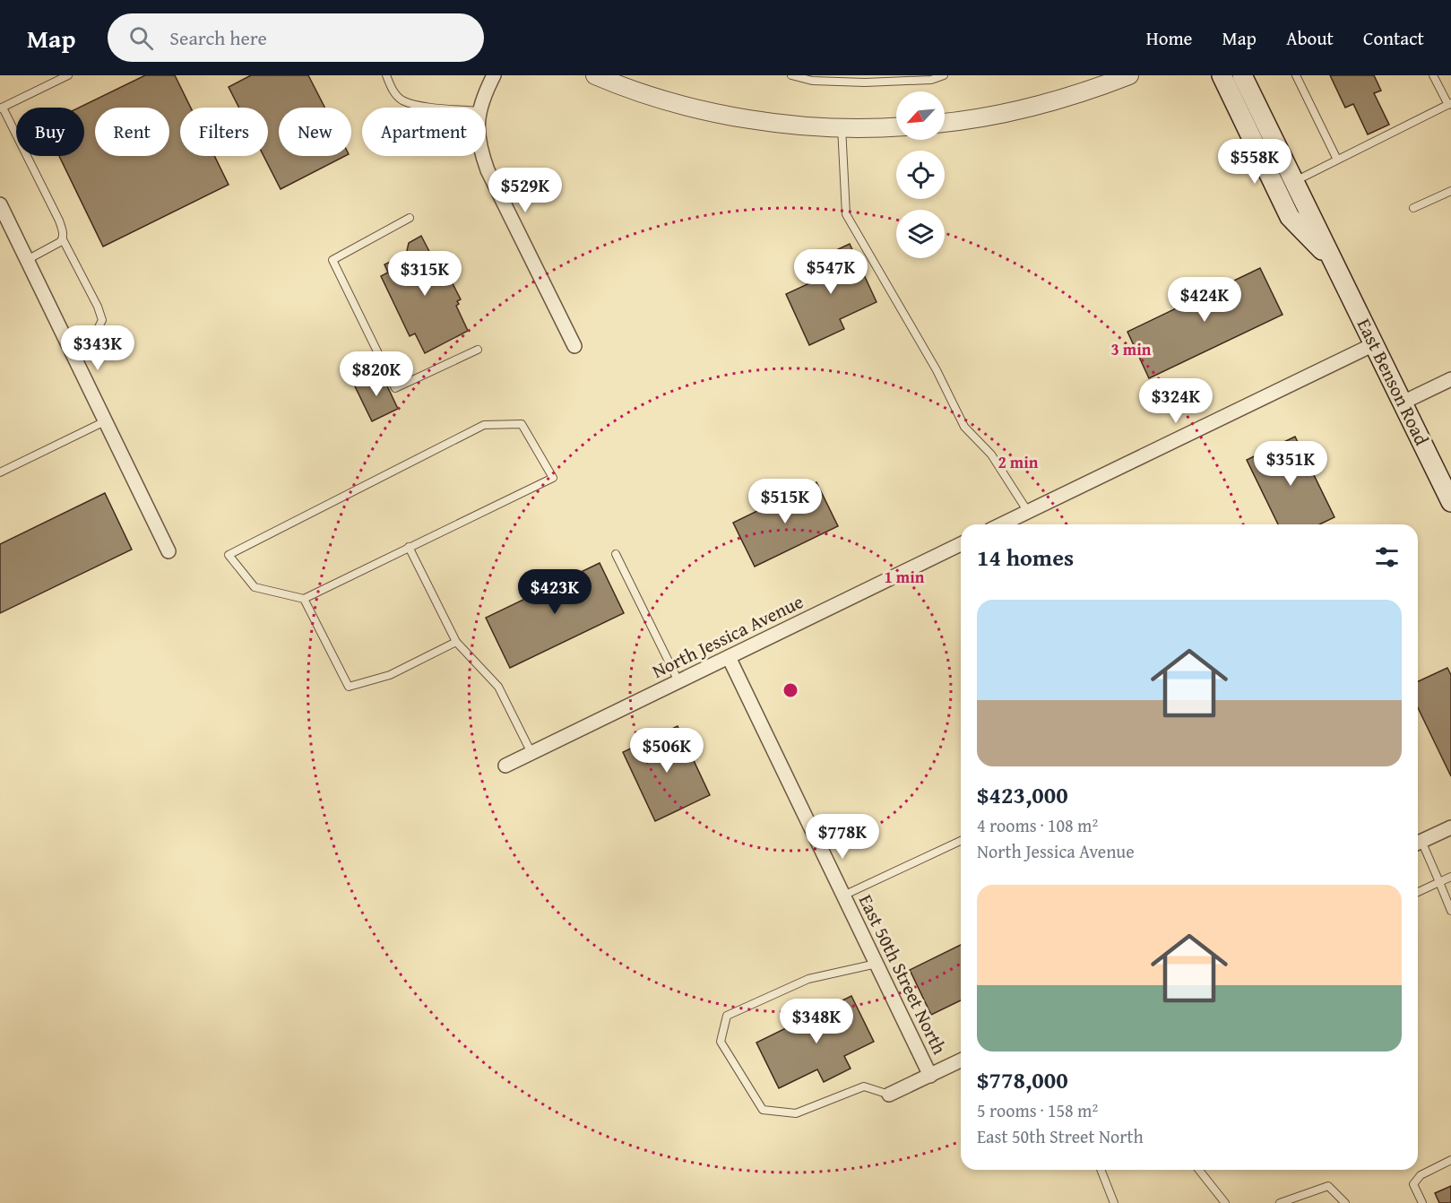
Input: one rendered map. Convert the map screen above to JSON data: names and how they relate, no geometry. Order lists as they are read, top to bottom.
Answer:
{
  "streets": {
    "main road": ["East Benson Road"],
    "street": ["North Jessica Avenue", "East 50th Street North"]
  },
  "crossings": [
    ["North Jessica Avenue", "East 50th Street North"]
  ],
  "north": "bottom left",
  "page": {
    "header": "Map",
    "search": "Search here",
    "nav": [
      "Home",
      "Map",
      "About",
      "Contact"
    ],
    "chip": [
      "Buy",
      "Rent",
      "Filters",
      "New",
      "Apartment"
    ],
    "price": [
      "$558K",
      "$529K",
      "$547K",
      "$315K",
      "$424K",
      "$343K",
      "$820K",
      "$324K",
      "$351K",
      "$515K",
      "$423K",
      "$506K",
      "$778K",
      "$348K"
    ],
    "heading": "14 homes",
    "list": [
      {
        "name": "$423,000",
        "note": "4 rooms · 108 m² · North Jessica Avenue"
      },
      {
        "name": "$778,000",
        "note": "5 rooms · 158 m² · East 50th Street North"
      }
    ]
  },
  "rings": ["3 min", "2 min", "1 min"]
}
